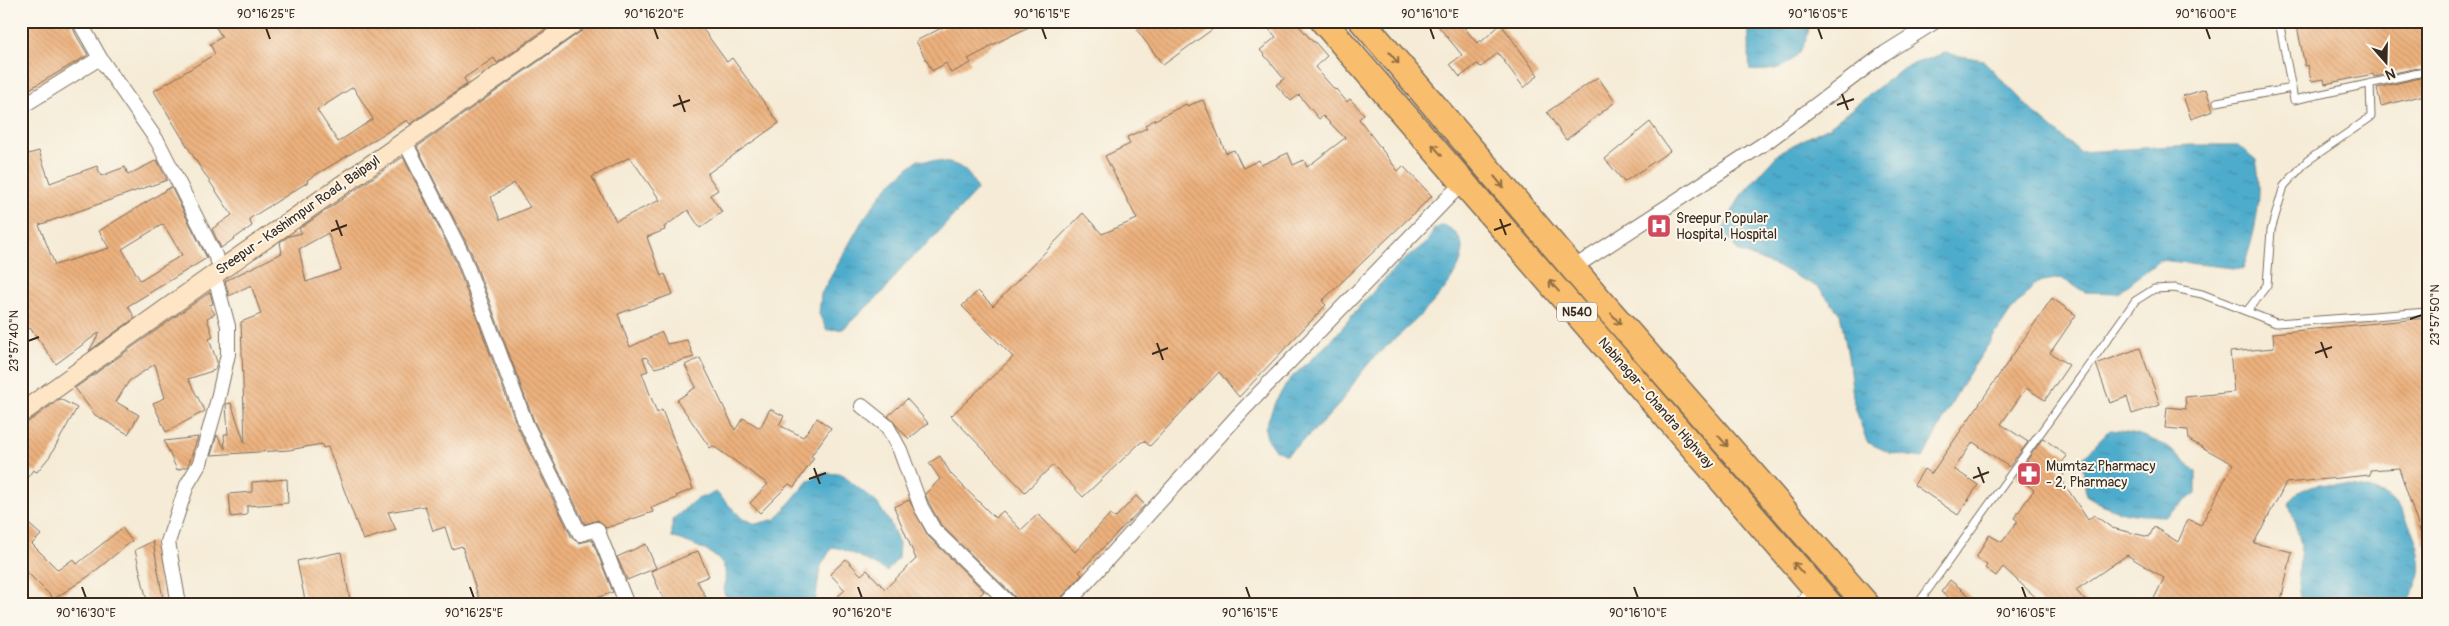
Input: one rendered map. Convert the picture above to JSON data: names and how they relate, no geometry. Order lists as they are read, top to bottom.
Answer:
{
  "streets": {
    "highway": ["N540", "Nabinagar - Chandra Highway"],
    "street": ["Sreepur - Kashimpur Road, Baipayl"]
  },
  "places": {
    "hospital": ["Sreepur Popular Hospital, Hospital"],
    "pharmacy": ["Mumtaz Pharmacy - 2, Pharmacy"]
  },
  "north": "bottom",
  "coordinates": [
    "90°16'25\"E",
    "90°16'20\"E",
    "90°16'15\"E",
    "90°16'10\"E",
    "90°16'05\"E",
    "90°16'00\"E",
    "23°57'50\"N",
    "23°57'40\"N",
    "90°16'30\"E"
  ]
}
